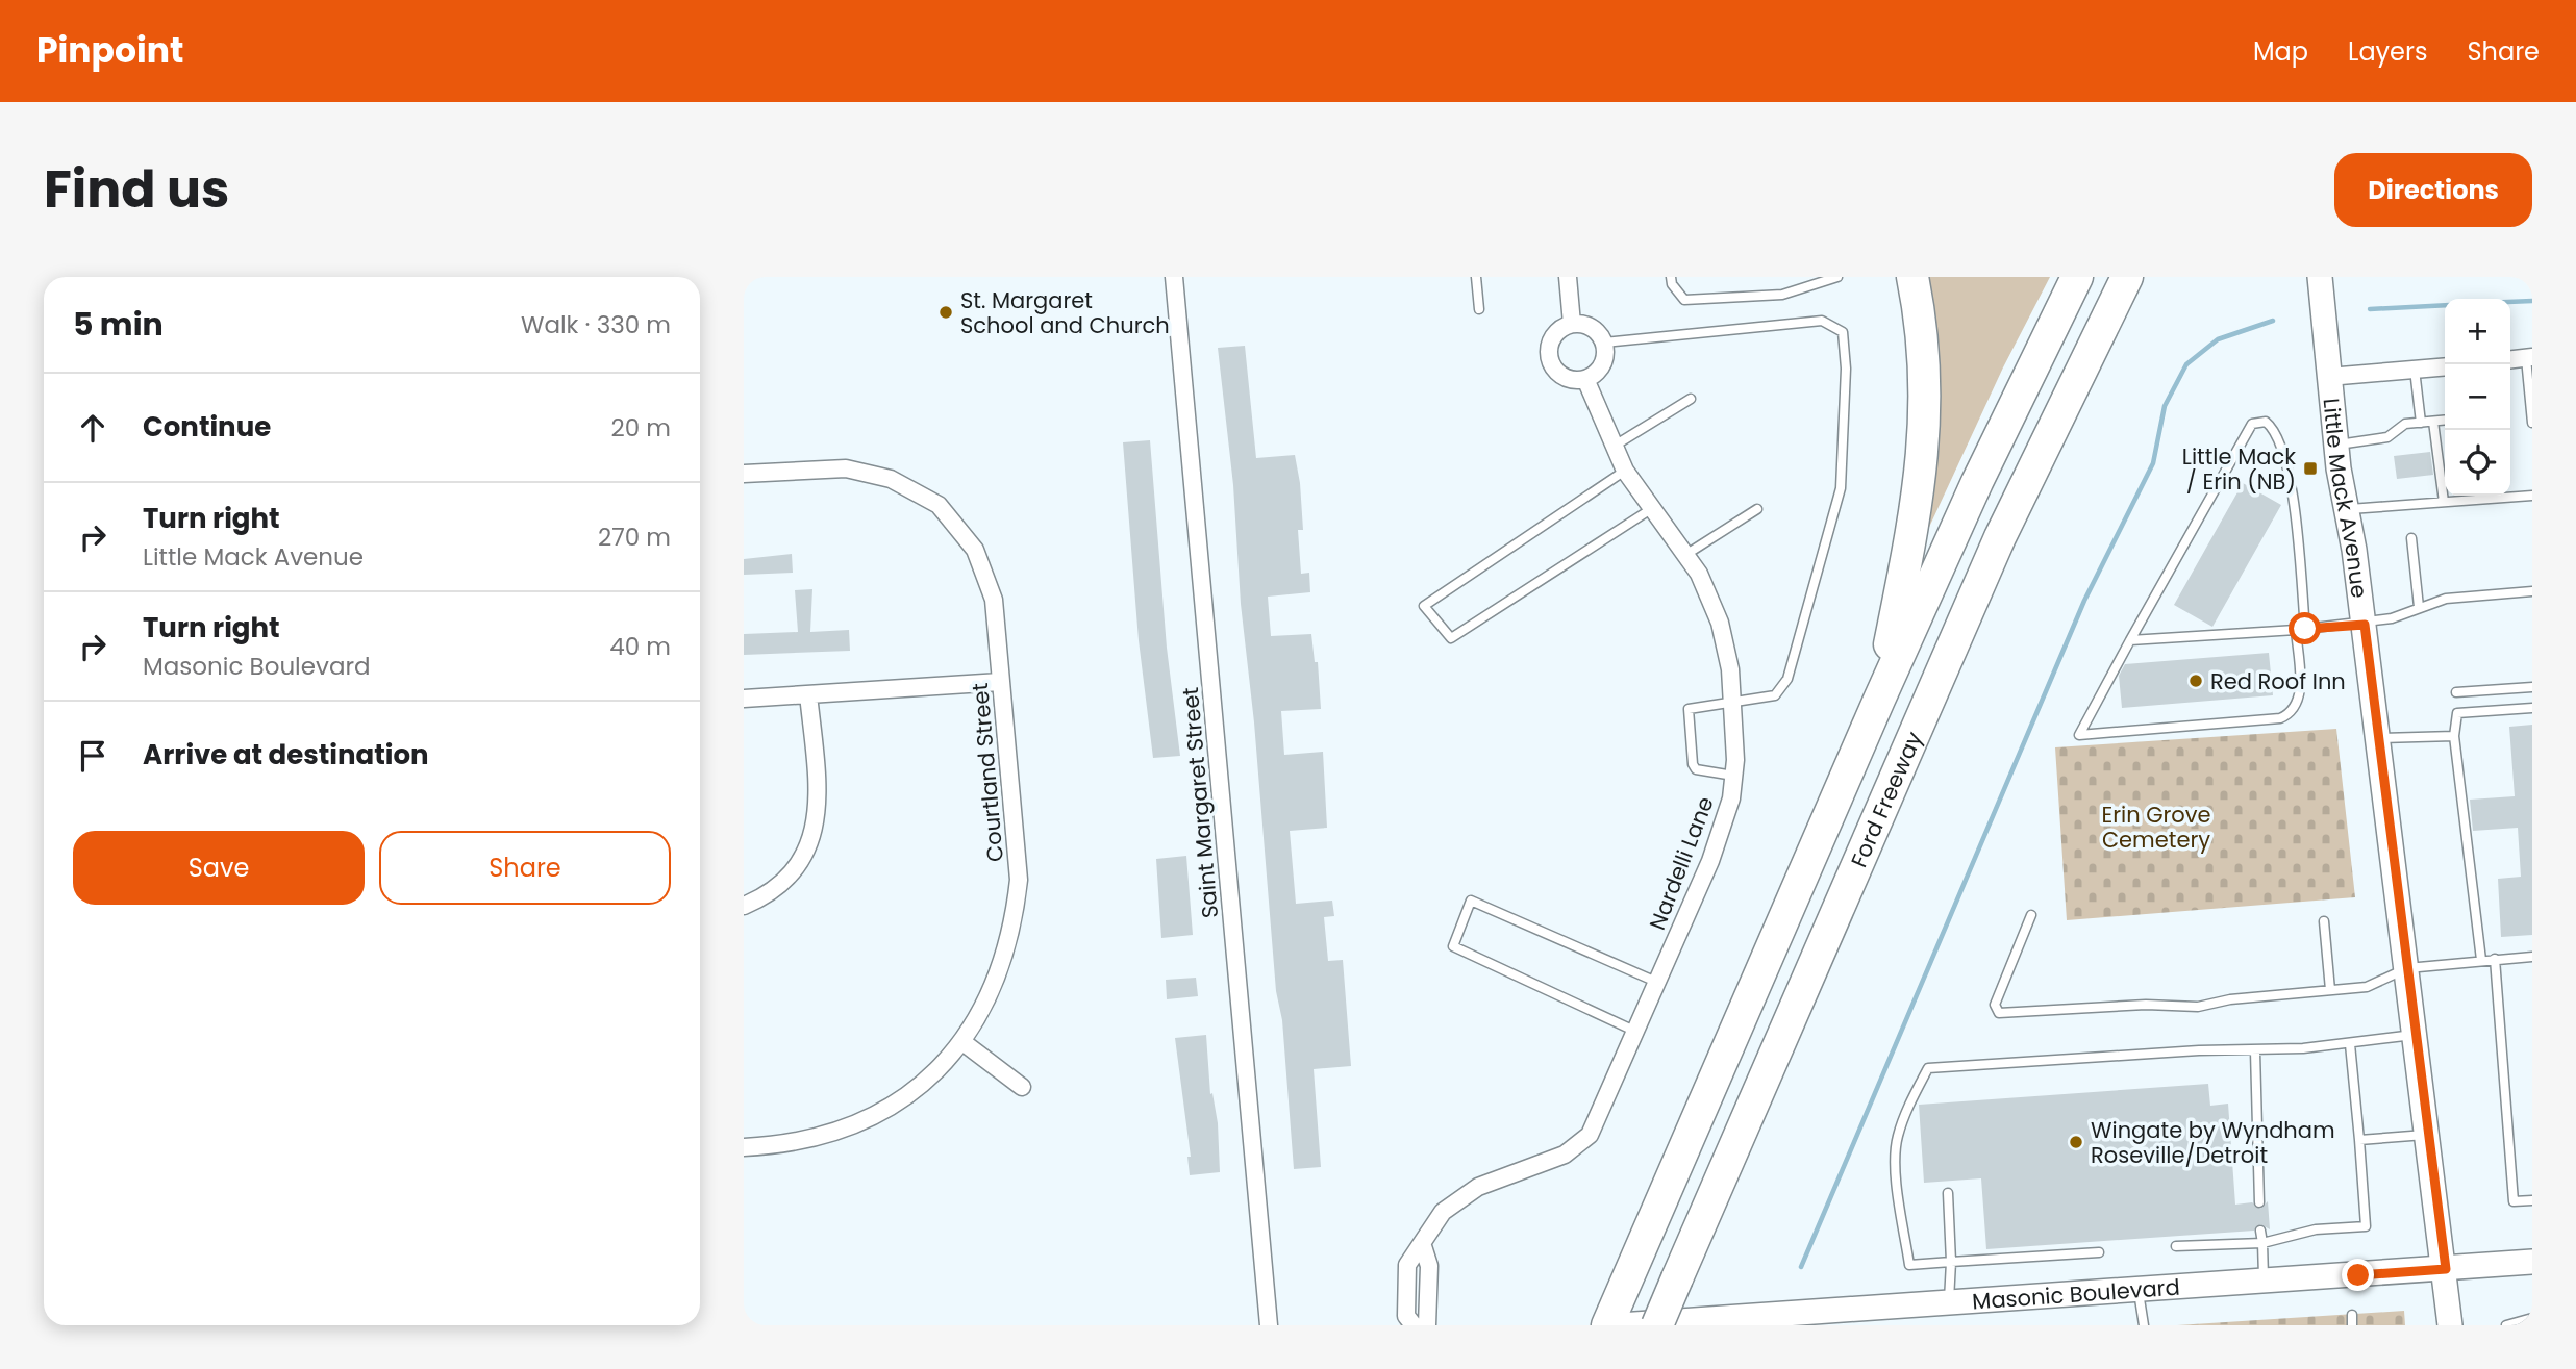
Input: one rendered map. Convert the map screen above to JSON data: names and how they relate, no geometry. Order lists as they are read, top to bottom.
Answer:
{
  "streets": {
    "highway": ["Ford Freeway"],
    "main road": ["Little Mack Avenue", "Masonic Boulevard"],
    "street": ["Courtland Street", "Saint Margaret Street", "Nardelli Lane"]
  },
  "crossings": [
    ["Little Mack Avenue", "Masonic Boulevard"]
  ],
  "parks": ["Erin Grove Cemetery"],
  "places": {
    "other": ["St. Margaret School and Church", "Red Roof Inn", "Wingate by Wyndham Roseville/Detroit"],
    "transit": ["Little Mack / Erin (NB)"]
  },
  "page": {
    "header": "Pinpoint",
    "nav": ["Map", "Layers", "Share"],
    "title": "Find us",
    "buttons": [
      "Directions",
      ["Save", "Share"]
    ],
    "heading": ["5 min", "Walk · 330 m"],
    "map_buttons": ["+", "−"],
    "list": [
      ["Continue", "20 m"],
      ["Turn right", "Little Mack Avenue", "270 m"],
      ["Turn right", "Masonic Boulevard", "40 m"],
      "Arrive at destination"
    ]
  }
}
